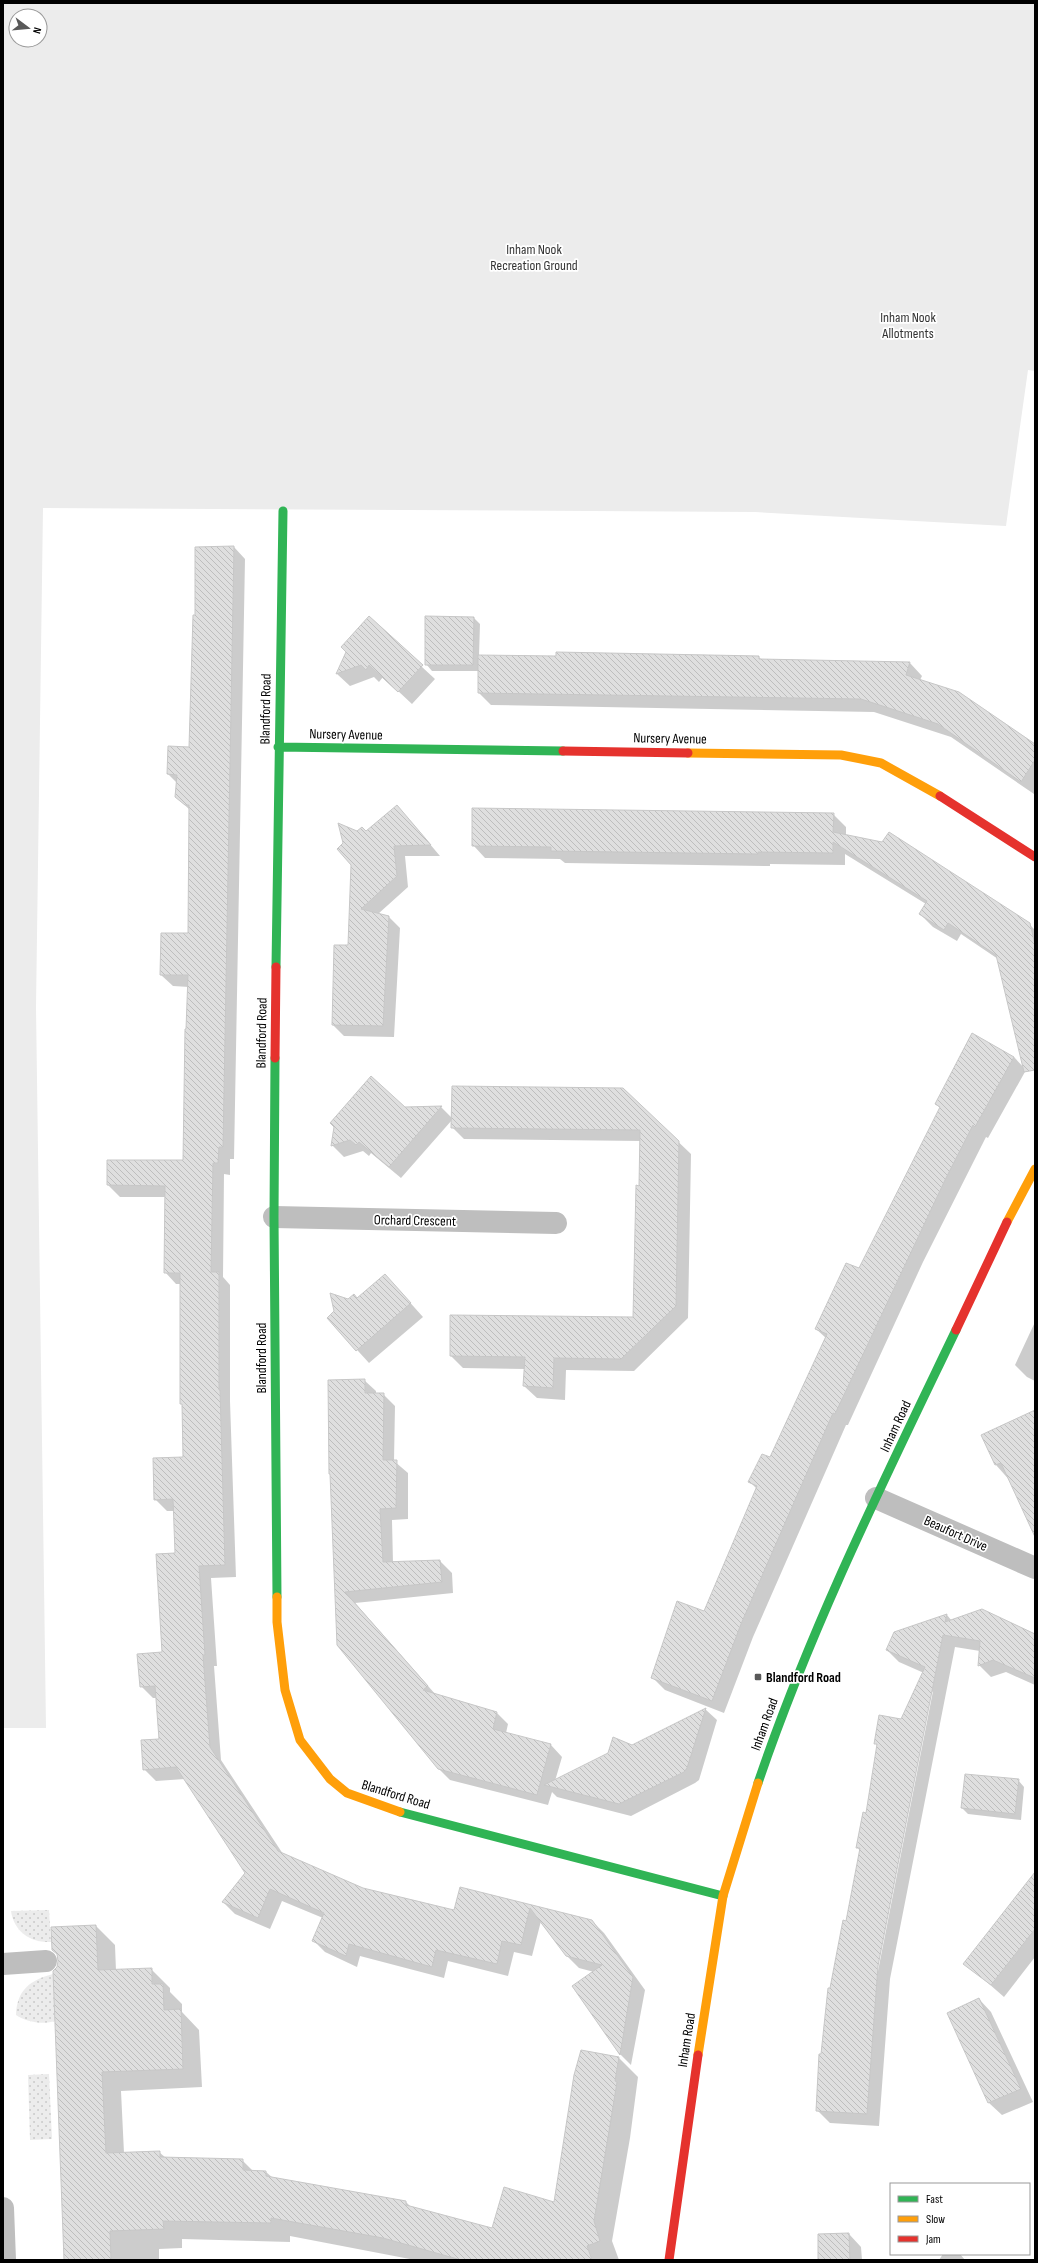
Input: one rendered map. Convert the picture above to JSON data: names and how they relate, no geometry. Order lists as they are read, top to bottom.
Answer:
{
  "streets": {
    "street": [
      "Blandford Road",
      "Nursery Avenue",
      "Orchard Crescent",
      "Inham Road",
      "Beaufort Drive"
    ]
  },
  "crossings": [
    ["Blandford Road", "Nursery Avenue"],
    ["Blandford Road", "Orchard Crescent"],
    ["Blandford Road", "Inham Road"],
    ["Inham Road", "Beaufort Drive"]
  ],
  "parks": ["Inham Nook Recreation Ground", "Inham Nook Allotments"],
  "places": {
    "transit": ["Blandford Road"]
  },
  "legend": ["Fast", "Slow", "Jam"],
  "north": "right"
}
